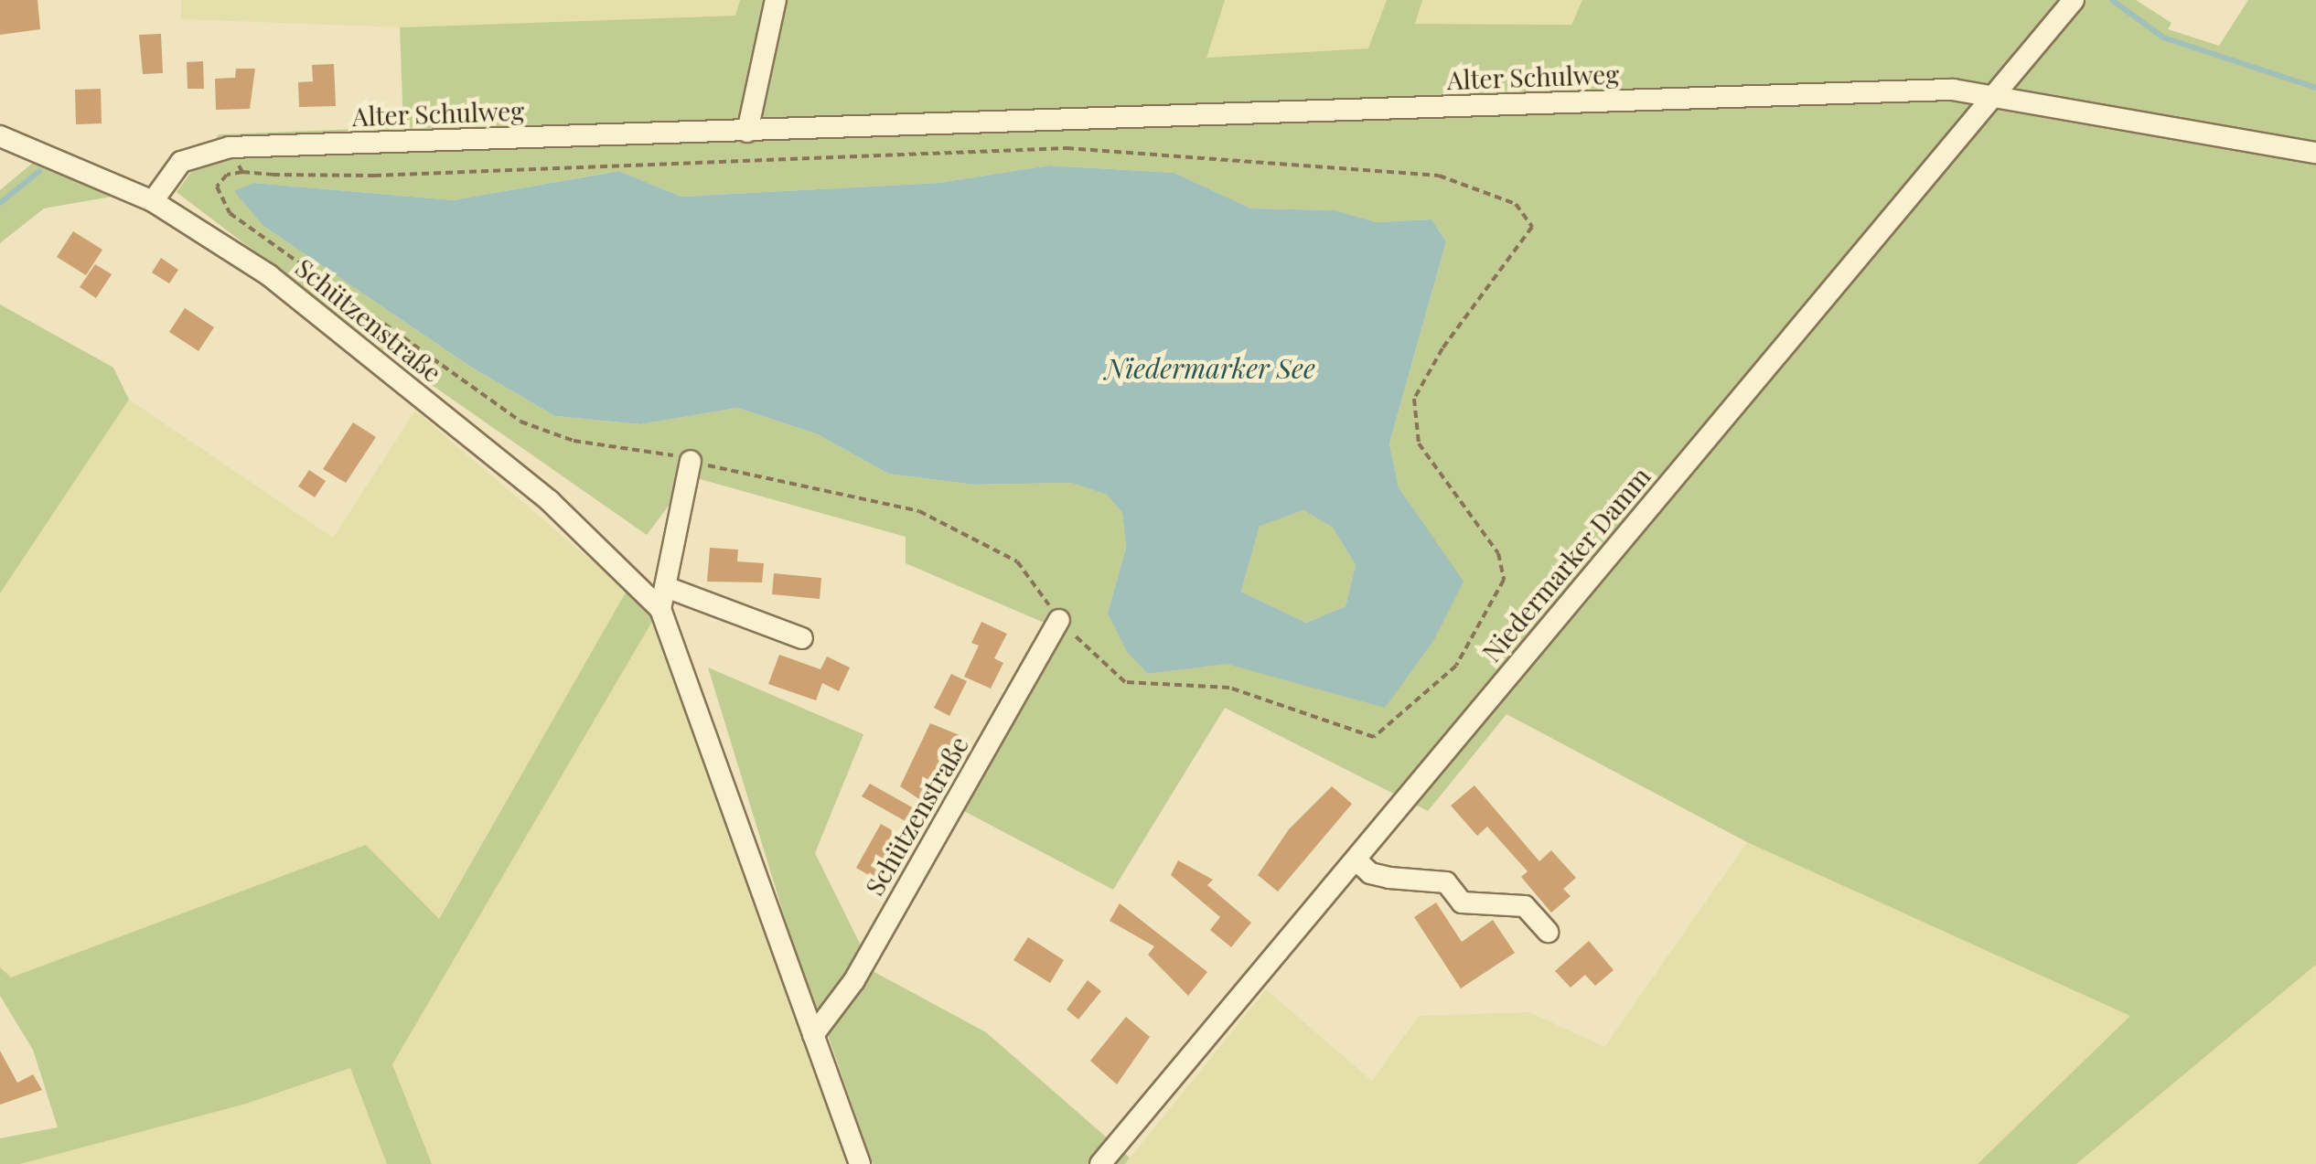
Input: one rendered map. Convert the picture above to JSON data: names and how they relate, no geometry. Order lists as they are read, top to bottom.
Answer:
{
  "streets": {
    "street": ["Alter Schulweg", "Schützenstraße", "Niedermarker Damm"]
  },
  "crossings": [
    ["Alter Schulweg", "Schützenstraße"],
    ["Alter Schulweg", "Niedermarker Damm"]
  ],
  "water": ["Niedermarker See"]
}
